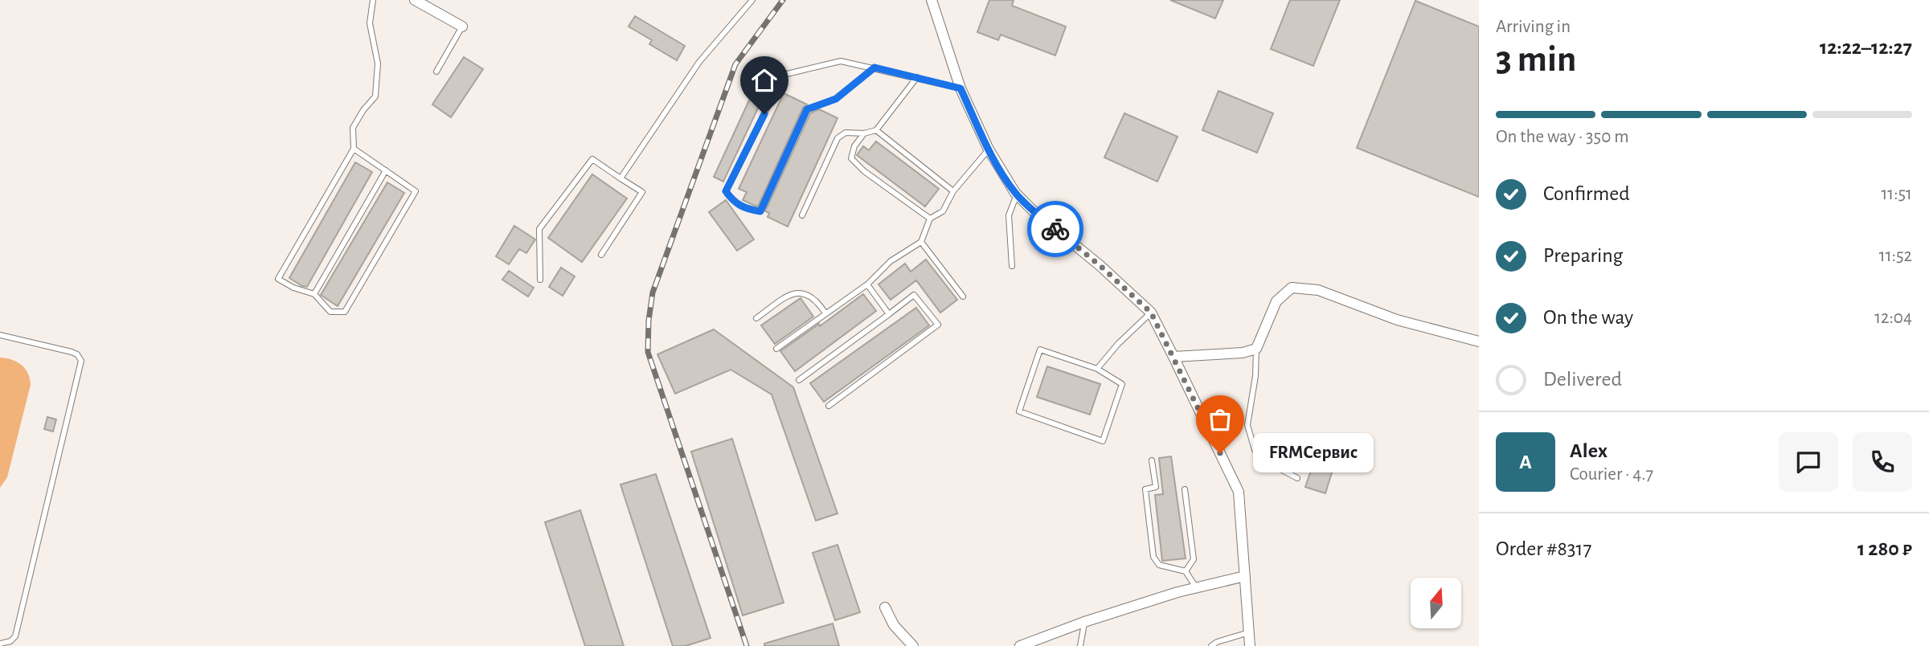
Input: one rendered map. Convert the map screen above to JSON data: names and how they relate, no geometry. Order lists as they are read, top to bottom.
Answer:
{
  "places": ["FRMСервис"],
  "north": "top",
  "page": {
    "heading": ["3 min", "Arriving in", "12:22–12:27"],
    "panel": [
      "Alex",
      "Courier · 4.7",
      "Order #8317",
      "1 280 ₽"
    ],
    "bar": "On the way · 350 m",
    "list": [
      ["Confirmed", "11:51"],
      ["Preparing", "11:52"],
      ["On the way", "12:04"],
      "Delivered"
    ],
    "round": "A",
    "bubble": "FRMСервис"
  }
}
